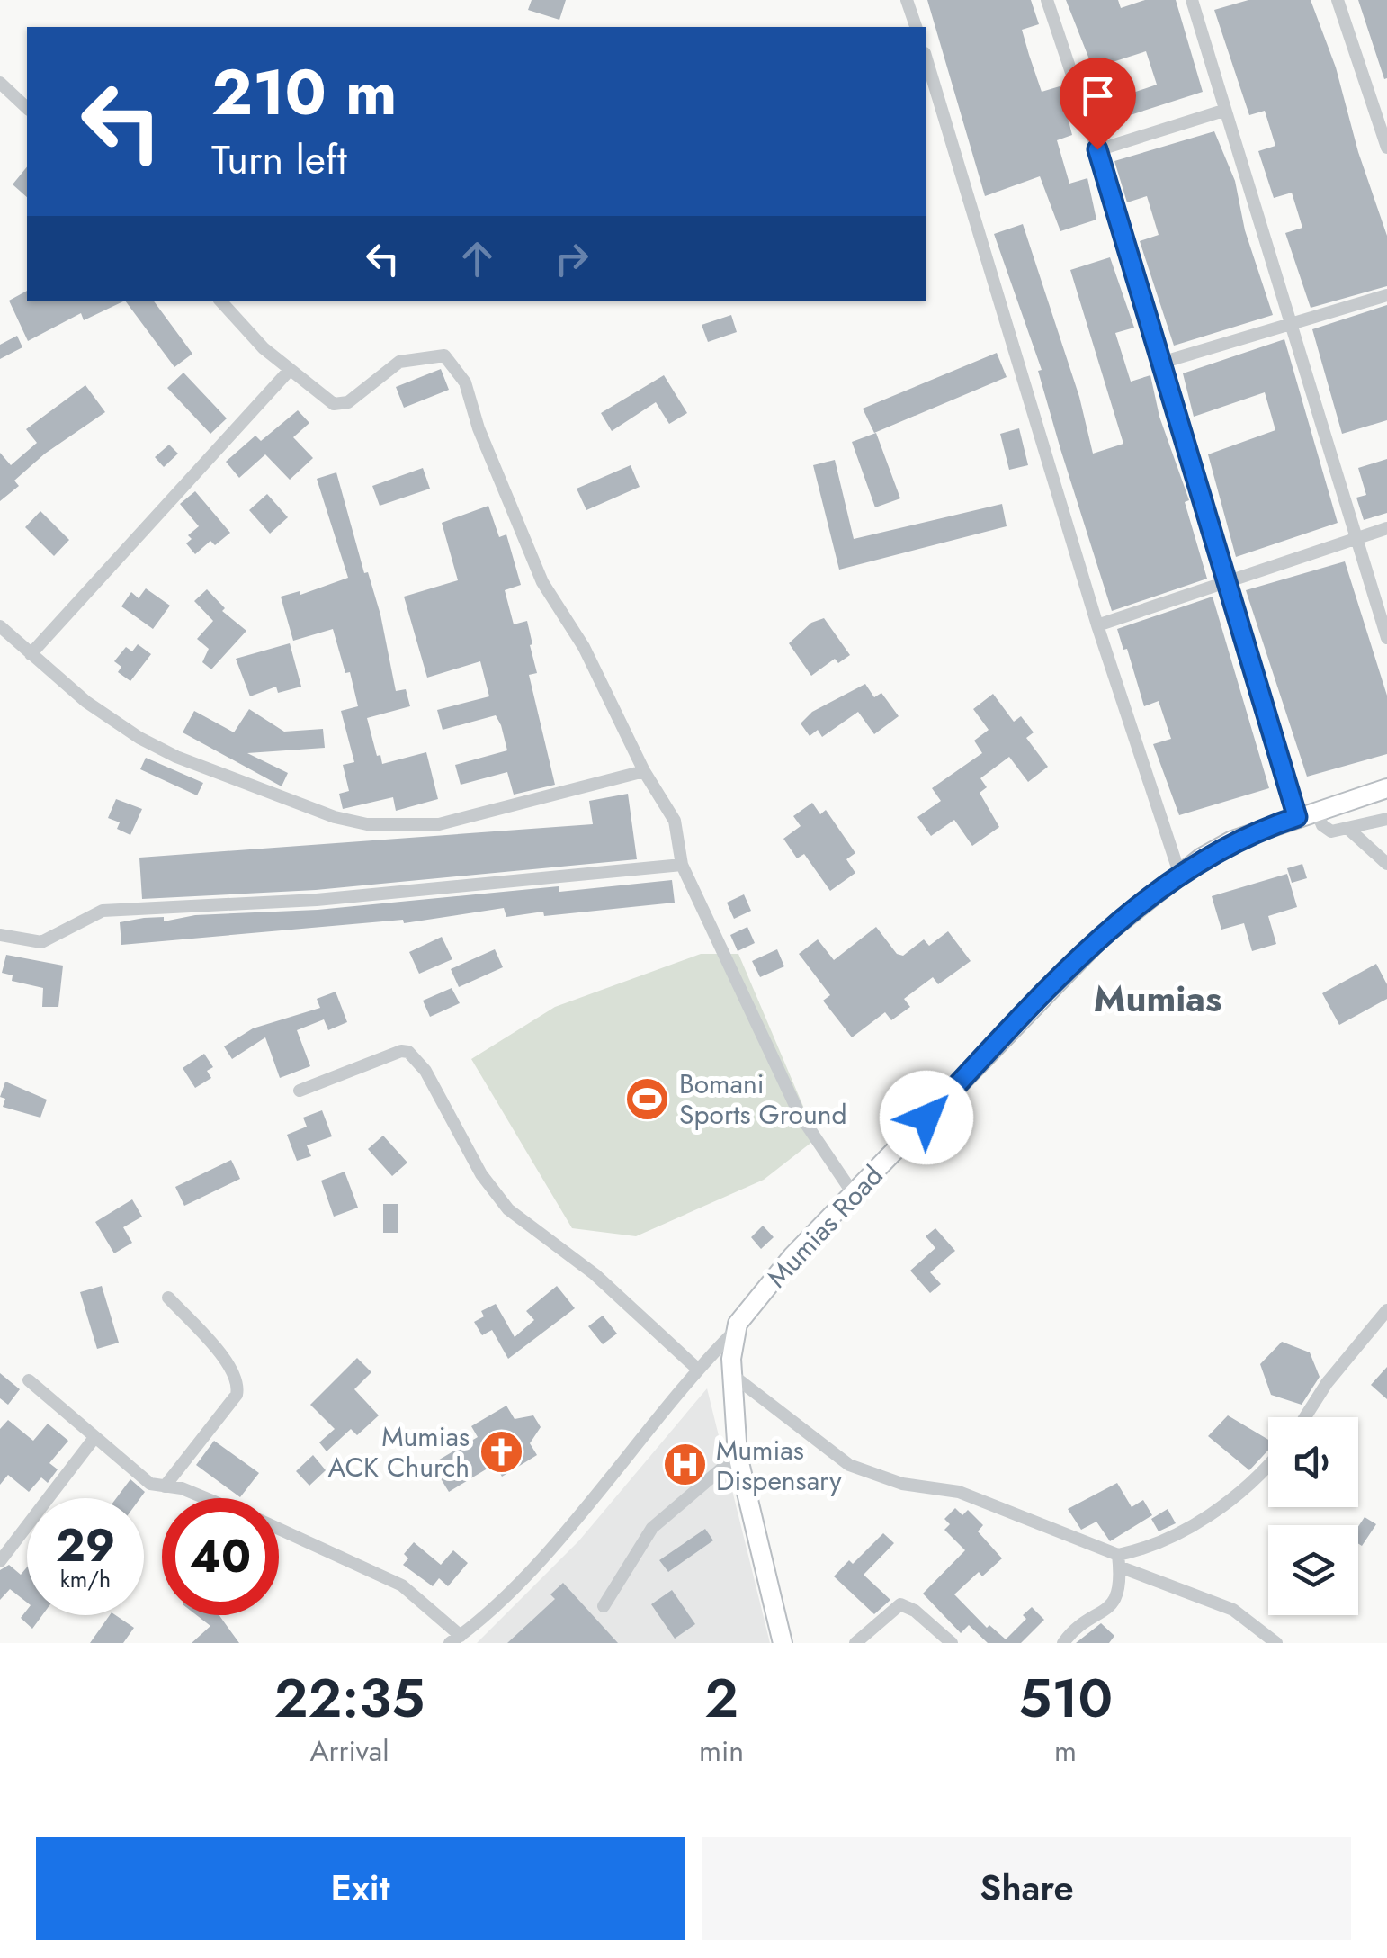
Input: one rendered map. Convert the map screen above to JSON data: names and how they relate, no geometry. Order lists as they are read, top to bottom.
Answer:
{
  "streets": {
    "street": ["Mumias Road"]
  },
  "districts": ["Mumias"],
  "places": {
    "sports": ["Bomani Sports Ground"],
    "church": ["Mumias ACK Church"],
    "hospital": ["Mumias Dispensary"]
  },
  "page": {
    "turn": ["210 m", "Turn left"],
    "speed": "29 km/h",
    "limit": "40",
    "eta": [
      "22:35",
      "Arrival",
      "2",
      "min",
      "510",
      "m"
    ],
    "buttons": ["Exit", "Share"]
  }
}
